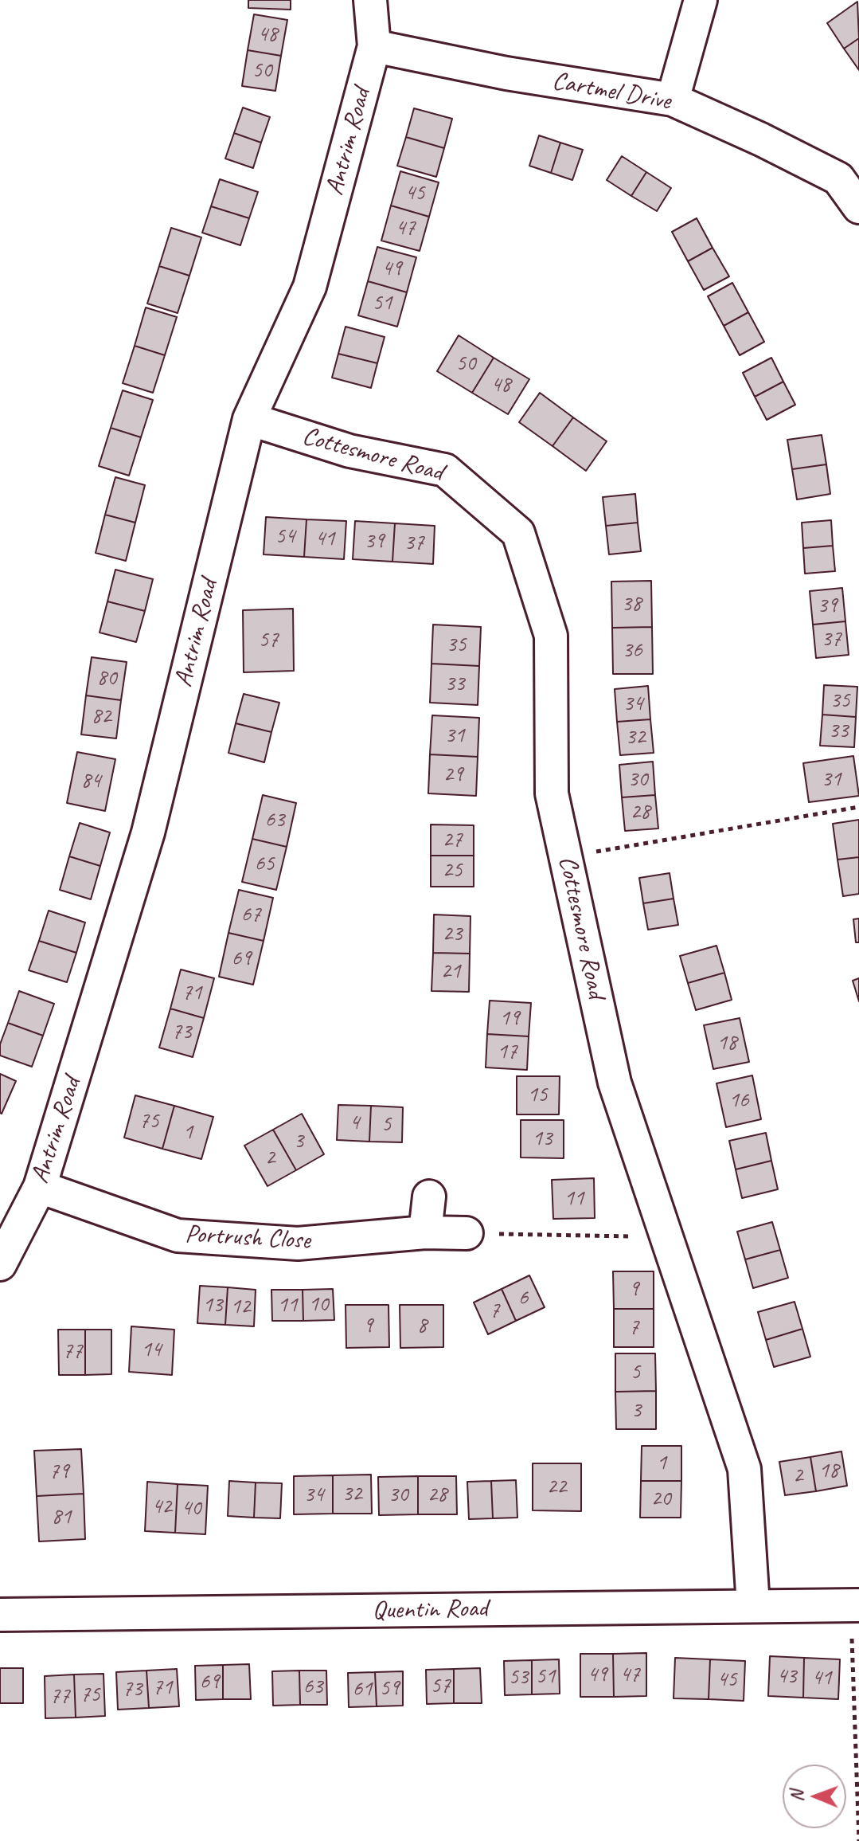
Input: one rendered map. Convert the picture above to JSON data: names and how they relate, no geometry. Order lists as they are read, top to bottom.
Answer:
{
  "streets": {
    "street": [
      "Cartmel Drive",
      "Antrim Road",
      "Cottesmore Road",
      "Portrush Close",
      "Quentin Road"
    ]
  },
  "crossings": [
    ["Cartmel Drive", "Antrim Road"],
    ["Antrim Road", "Cottesmore Road"],
    ["Antrim Road", "Portrush Close"],
    ["Cottesmore Road", "Quentin Road"]
  ],
  "house_numbers": [
    "48",
    "50",
    "45",
    "47",
    "49",
    "51",
    "50",
    "48",
    "54",
    "41",
    "39",
    "37",
    "38",
    "39",
    "37",
    "57",
    "35",
    "36",
    "80",
    "33",
    "35",
    "34",
    "82",
    "33",
    "31",
    "32",
    "29",
    "30",
    "31",
    "84",
    "28",
    "63",
    "27",
    "65",
    "25",
    "67",
    "23",
    "69",
    "21",
    "71",
    "19",
    "73",
    "18",
    "17",
    "15",
    "16",
    "75",
    "4",
    "5",
    "1",
    "13",
    "3",
    "2",
    "11",
    "9",
    "6",
    "10",
    "13",
    "11",
    "12",
    "7",
    "9",
    "8",
    "7",
    "14",
    "77",
    "5",
    "3",
    "1",
    "18",
    "79",
    "2",
    "22",
    "32",
    "34",
    "30",
    "28",
    "20",
    "42",
    "40",
    "81",
    "49",
    "47",
    "51",
    "43",
    "53",
    "41",
    "45",
    "69",
    "57",
    "63",
    "71",
    "59",
    "73",
    "61",
    "75",
    "77"
  ],
  "north": "left"
}
